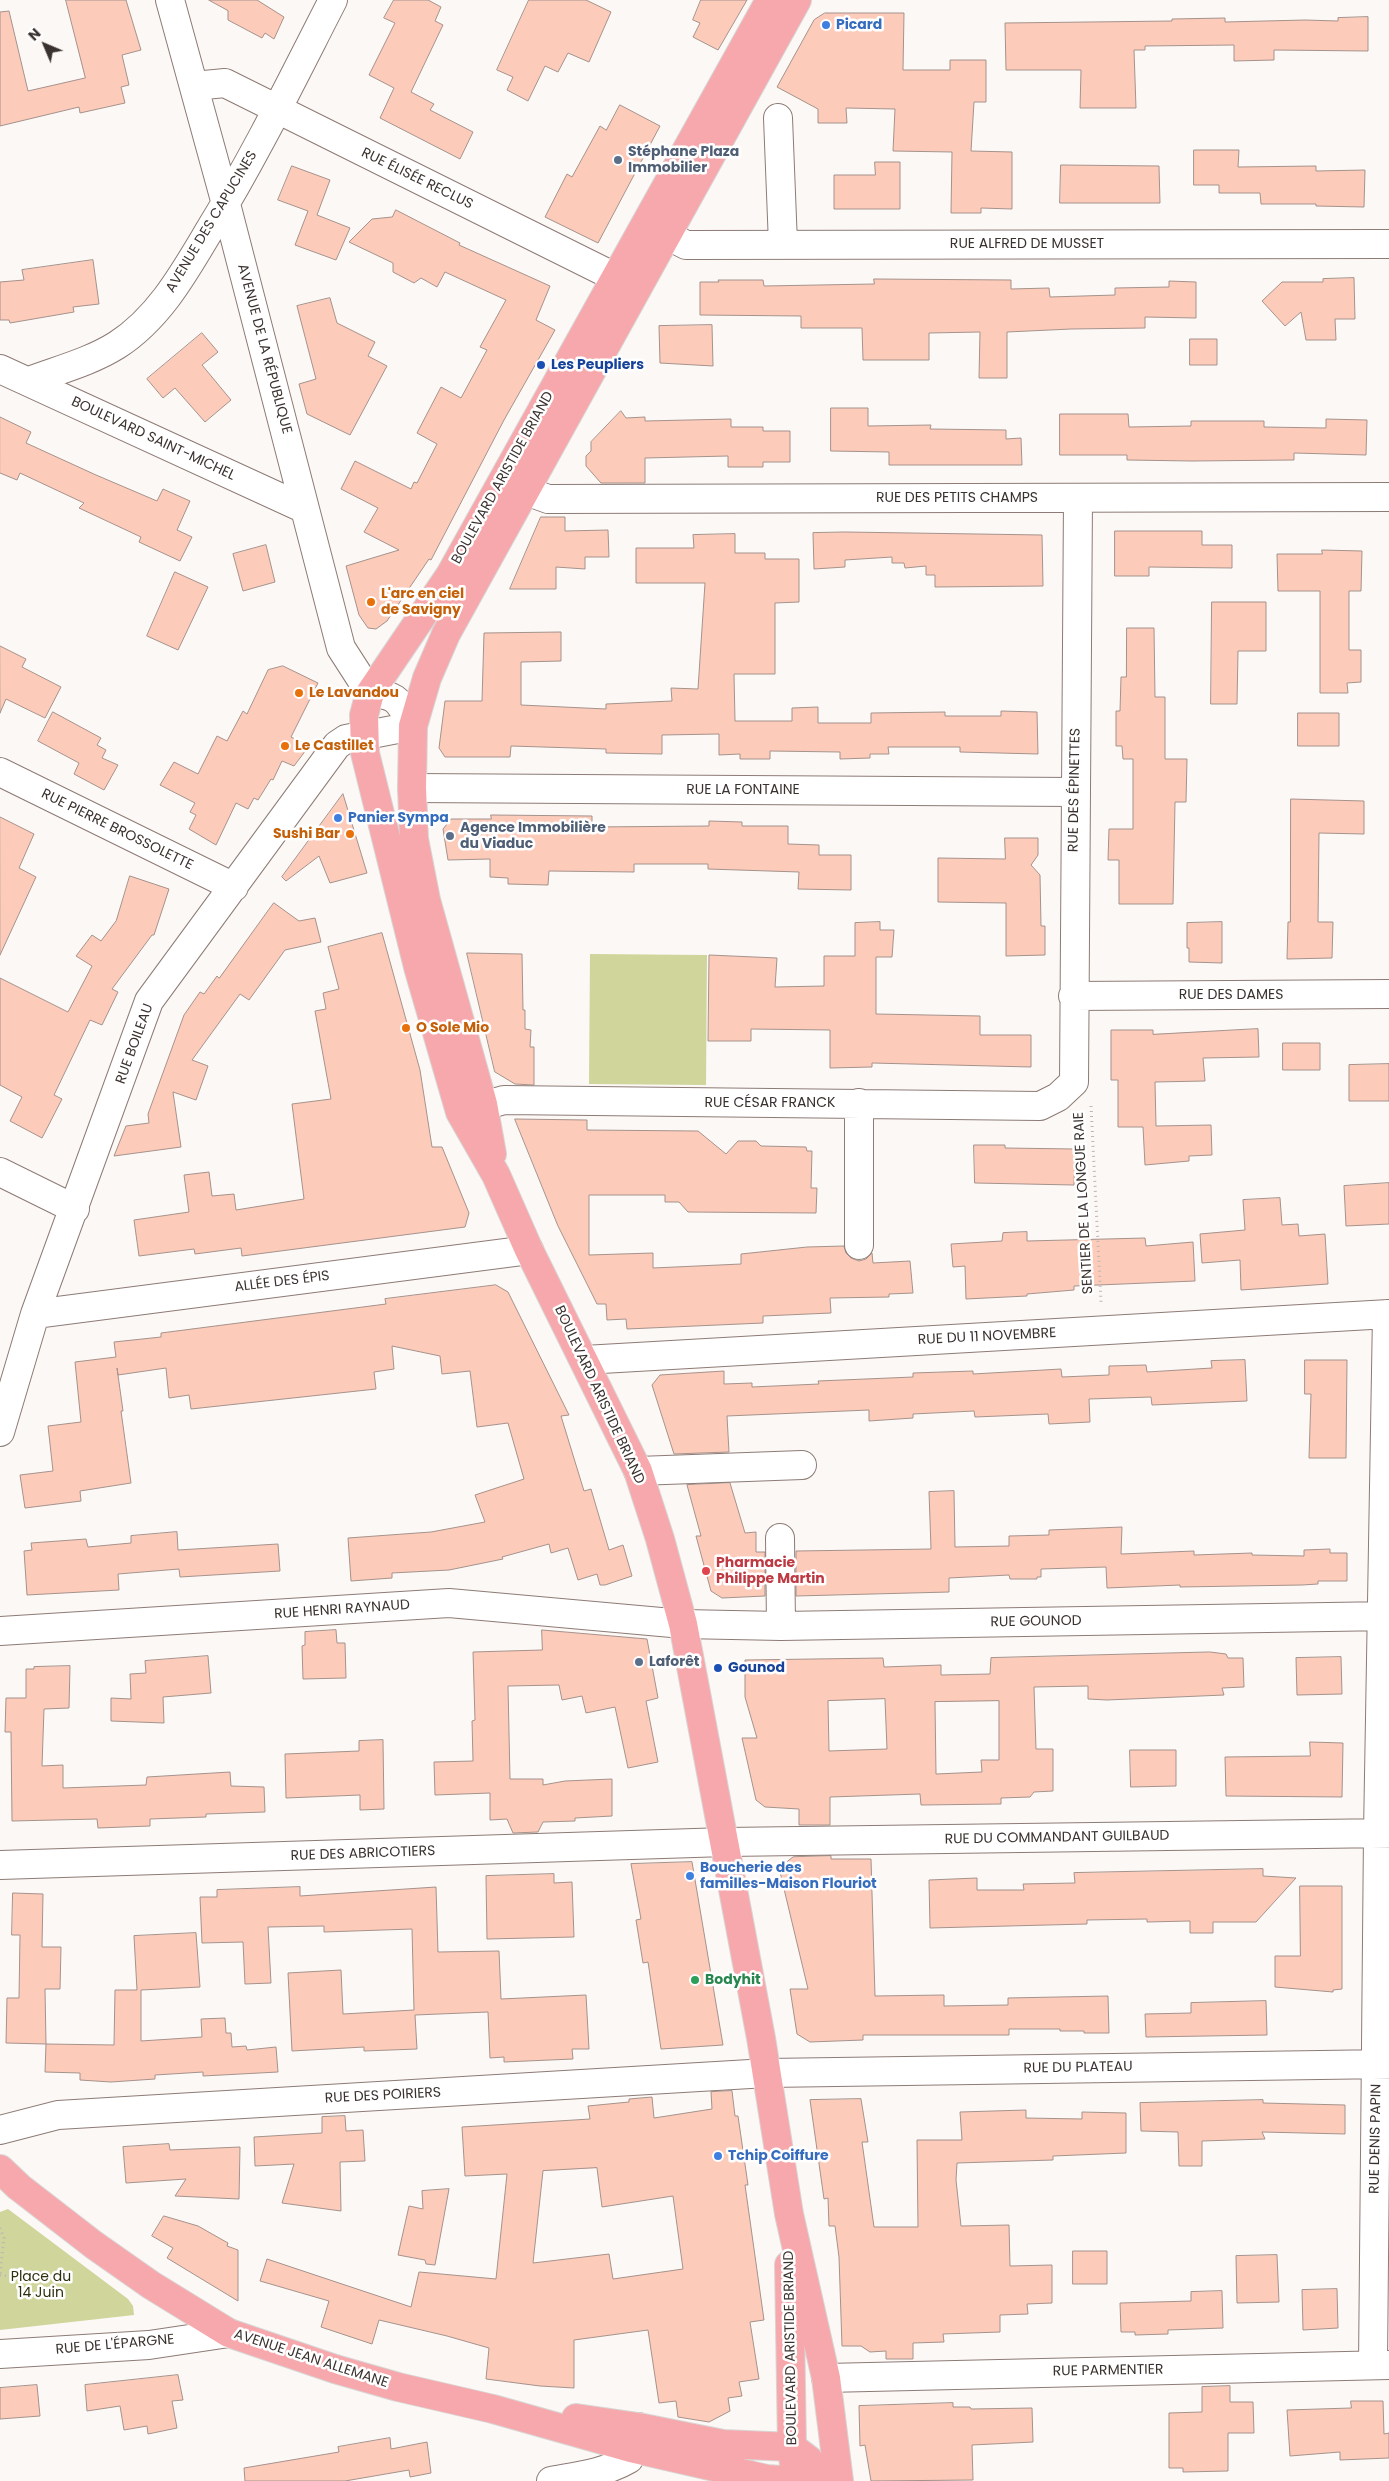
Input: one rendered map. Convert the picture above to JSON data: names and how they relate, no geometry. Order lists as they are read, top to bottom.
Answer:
{
  "streets": {
    "main road": ["BOULEVARD ARISTIDE BRIAND", "AVENUE JEAN ALLEMANE"],
    "street": [
      "RUE ÉLISÉE RECLUS",
      "AVENUE DES CAPUCINES",
      "RUE ALFRED DE MUSSET",
      "AVENUE DE LA RÉPUBLIQUE",
      "BOULEVARD SAINT-MICHEL",
      "RUE DES PETITS CHAMPS",
      "RUE LA FONTAINE",
      "RUE DES ÉPINETTES",
      "RUE PIERRE BROSSOLETTE",
      "RUE DES DAMES",
      "RUE BOILEAU",
      "RUE CÉSAR FRANCK",
      "ALLÉE DES ÉPIS",
      "RUE DU 11 NOVEMBRE",
      "RUE HENRI RAYNAUD",
      "RUE GOUNOD",
      "RUE DU COMMANDANT GUILBAUD",
      "RUE DES ABRICOTIERS",
      "RUE DU PLATEAU",
      "RUE DES POIRIERS",
      "RUE DENIS PAPIN",
      "RUE DE L'ÉPARGNE",
      "RUE PARMENTIER"
    ],
    "path": ["SENTIER DE LA LONGUE RAIE"]
  },
  "crossings": [
    ["RUE ÉLISÉE RECLUS", "AVENUE DES CAPUCINES"],
    ["RUE ÉLISÉE RECLUS", "AVENUE DE LA RÉPUBLIQUE"],
    ["RUE ÉLISÉE RECLUS", "BOULEVARD ARISTIDE BRIAND"],
    ["AVENUE DES CAPUCINES", "AVENUE DE LA RÉPUBLIQUE"],
    ["AVENUE DES CAPUCINES", "BOULEVARD SAINT-MICHEL"],
    ["RUE ALFRED DE MUSSET", "BOULEVARD ARISTIDE BRIAND"],
    ["AVENUE DE LA RÉPUBLIQUE", "BOULEVARD SAINT-MICHEL"],
    ["AVENUE DE LA RÉPUBLIQUE", "BOULEVARD ARISTIDE BRIAND"],
    ["BOULEVARD ARISTIDE BRIAND", "RUE DES PETITS CHAMPS"],
    ["BOULEVARD ARISTIDE BRIAND", "RUE LA FONTAINE"],
    ["BOULEVARD ARISTIDE BRIAND", "RUE BOILEAU"],
    ["BOULEVARD ARISTIDE BRIAND", "RUE CÉSAR FRANCK"],
    ["BOULEVARD ARISTIDE BRIAND", "ALLÉE DES ÉPIS"],
    ["BOULEVARD ARISTIDE BRIAND", "RUE DU 11 NOVEMBRE"],
    ["BOULEVARD ARISTIDE BRIAND", "RUE HENRI RAYNAUD"],
    ["BOULEVARD ARISTIDE BRIAND", "RUE GOUNOD"],
    ["BOULEVARD ARISTIDE BRIAND", "RUE DU COMMANDANT GUILBAUD"],
    ["BOULEVARD ARISTIDE BRIAND", "RUE DES ABRICOTIERS"],
    ["BOULEVARD ARISTIDE BRIAND", "RUE DU PLATEAU"],
    ["BOULEVARD ARISTIDE BRIAND", "RUE DES POIRIERS"],
    ["BOULEVARD ARISTIDE BRIAND", "AVENUE JEAN ALLEMANE"],
    ["BOULEVARD ARISTIDE BRIAND", "RUE PARMENTIER"],
    ["RUE DES PETITS CHAMPS", "RUE DES ÉPINETTES"],
    ["RUE LA FONTAINE", "RUE DES ÉPINETTES"],
    ["RUE DES ÉPINETTES", "RUE DES DAMES"],
    ["RUE DES ÉPINETTES", "RUE CÉSAR FRANCK"],
    ["RUE DES ÉPINETTES", "SENTIER DE LA LONGUE RAIE"],
    ["RUE PIERRE BROSSOLETTE", "RUE BOILEAU"],
    ["RUE BOILEAU", "ALLÉE DES ÉPIS"],
    ["RUE CÉSAR FRANCK", "SENTIER DE LA LONGUE RAIE"],
    ["SENTIER DE LA LONGUE RAIE", "RUE DU 11 NOVEMBRE"],
    ["RUE DU 11 NOVEMBRE", "RUE DENIS PAPIN"],
    ["RUE HENRI RAYNAUD", "RUE GOUNOD"],
    ["RUE GOUNOD", "RUE DENIS PAPIN"],
    ["RUE DU COMMANDANT GUILBAUD", "RUE DES ABRICOTIERS"],
    ["RUE DU COMMANDANT GUILBAUD", "RUE DENIS PAPIN"],
    ["RUE DU PLATEAU", "RUE DES POIRIERS"],
    ["RUE DU PLATEAU", "RUE DENIS PAPIN"],
    ["RUE DENIS PAPIN", "RUE PARMENTIER"],
    ["RUE DE L'ÉPARGNE", "AVENUE JEAN ALLEMANE"]
  ],
  "parks": ["Place du 14 Juin"],
  "places": [
    "Picard",
    "Stéphane Plaza Immobilier",
    "Les Peupliers",
    "L'arc en ciel de Savigny",
    "Le Lavandou",
    "Le Castillet",
    "Panier Sympa",
    "Sushi Bar",
    "Agence Immobilière du Viaduc",
    "O Sole Mio",
    "Pharmacie Philippe Martin",
    "Laforêt",
    "Gounod",
    "Boucherie des familles-Maison Flouriot",
    "Bodyhit",
    "Tchip Coiffure"
  ],
  "north": "top left"
}
